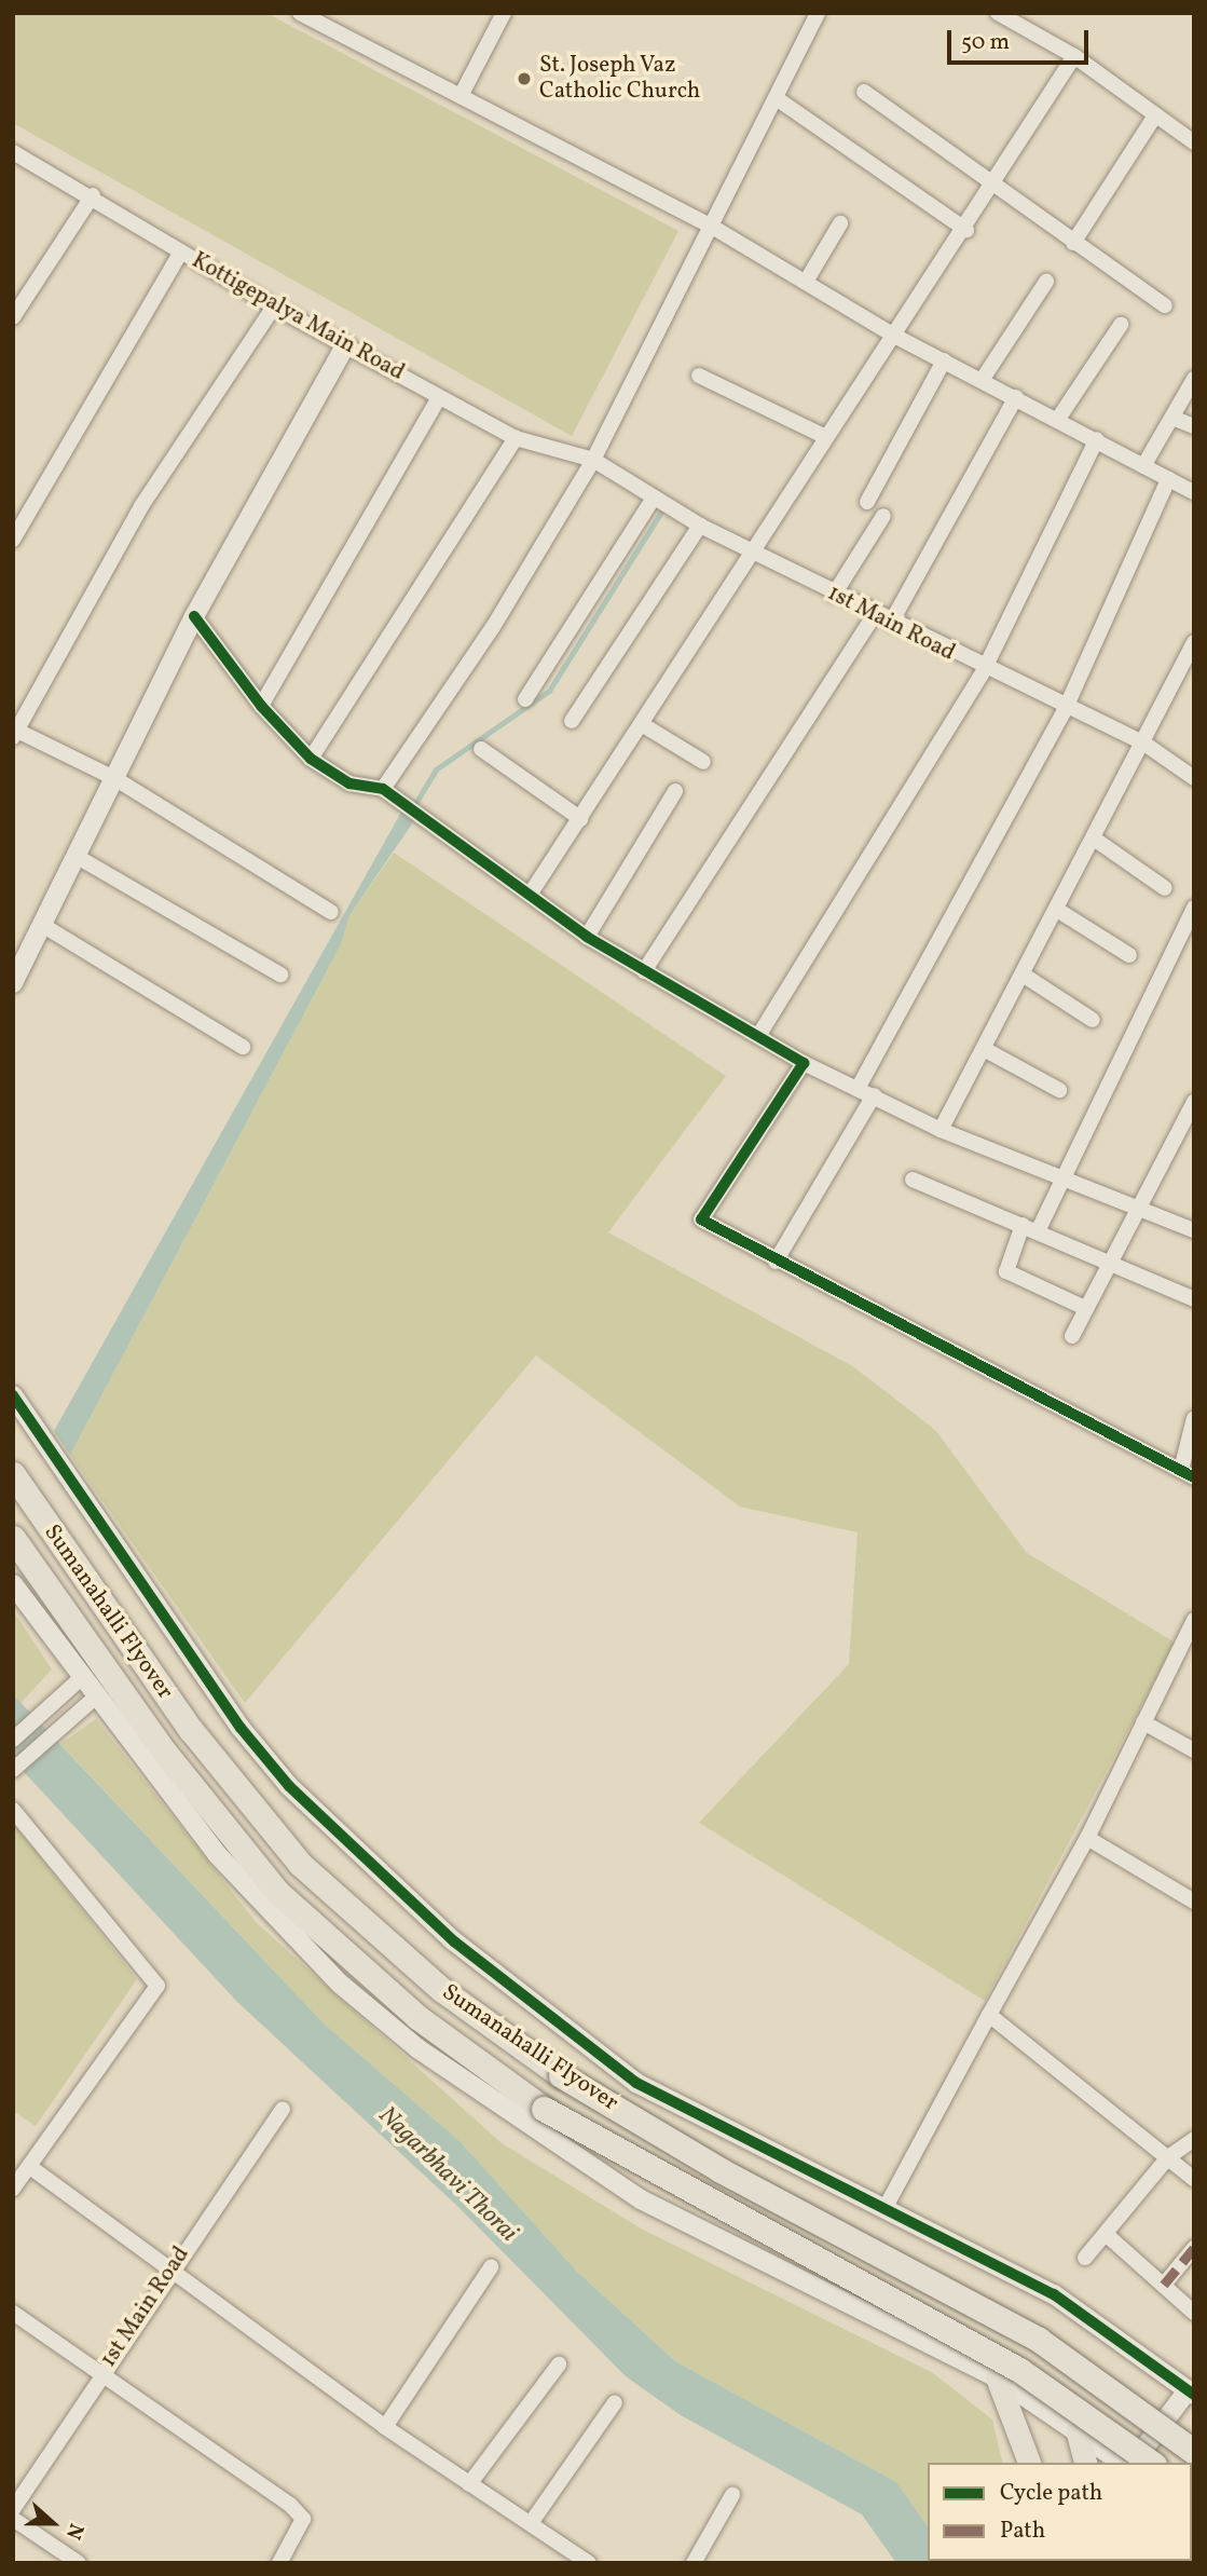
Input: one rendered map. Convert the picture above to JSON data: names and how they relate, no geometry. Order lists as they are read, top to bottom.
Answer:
{
  "streets": {
    "highway": ["Sumanahalli Flyover"],
    "street": ["Kottigepalya Main Road", "1st Main Road"]
  },
  "crossings": [
    ["Kottigepalya Main Road", "1st Main Road"]
  ],
  "water": ["Nagarbhavi Thorai"],
  "places": ["St. Joseph Vaz Catholic Church"],
  "legend": ["Cycle path", "Path"],
  "scale_bar": "50 m",
  "north": "right"
}
